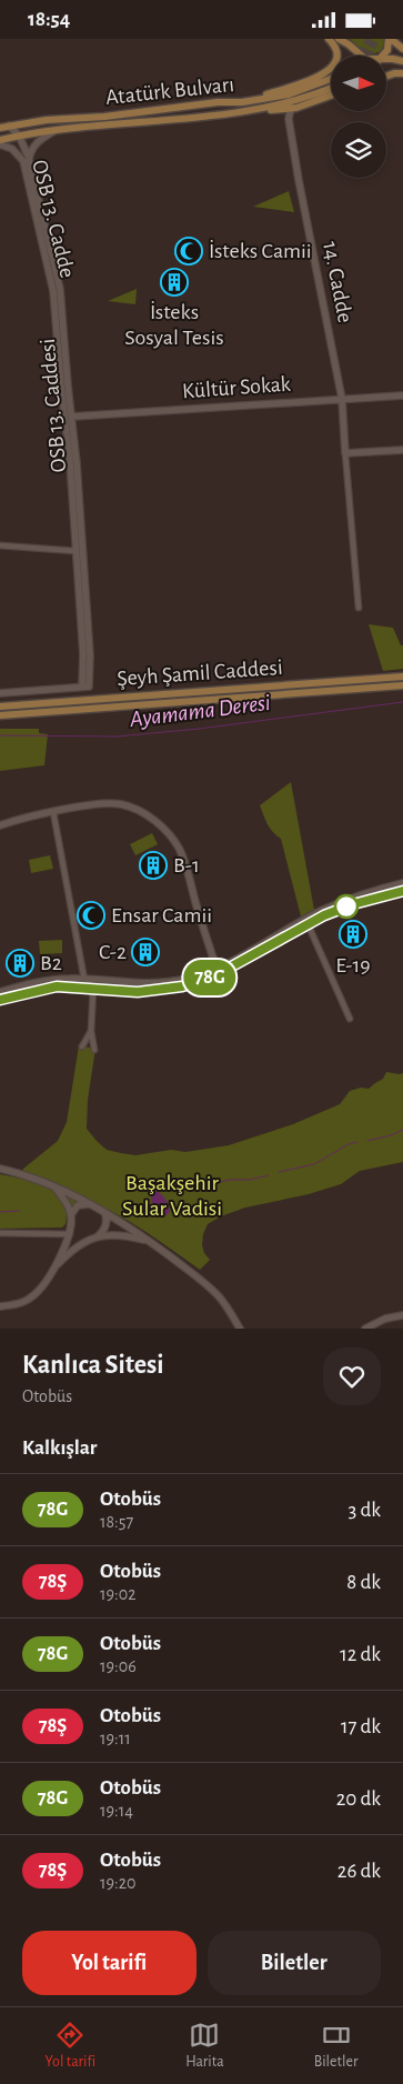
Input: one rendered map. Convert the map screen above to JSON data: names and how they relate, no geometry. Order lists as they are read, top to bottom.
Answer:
{
  "streets": {
    "main road": ["Atatürk Bulvarı", "Şeyh Şamil Caddesi"],
    "street": [
      "OSB 13. Cadde",
      "14. Cadde",
      "Kültür Sokak",
      "OSB 13. Caddesi"
    ]
  },
  "crossings": [
    ["OSB 13. Cadde", "OSB 13. Caddesi"],
    ["14. Cadde", "Kültür Sokak"],
    ["Kültür Sokak", "OSB 13. Caddesi"]
  ],
  "water": ["Ayamama Deresi"],
  "parks": ["Başakşehir Sular Vadisi"],
  "places": {
    "mosque": ["İsteks Camii", "Ensar Camii"],
    "building": [
      "İsteks Sosyal Tesis",
      "B-1",
      "E-19",
      "C-2",
      "B2"
    ]
  },
  "lines": ["bus line 78G"],
  "north": "right",
  "page": {
    "status": "18:54",
    "on_map": "78G",
    "heading": [
      ["Kanlıca Sitesi", "Otobüs"],
      "Kalkışlar"
    ],
    "list": [
      {
        "mark": "78G",
        "name": "Otobüs",
        "note": "18:57",
        "value": "3 dk"
      },
      {
        "mark": "78Ş",
        "name": "Otobüs",
        "note": "19:02",
        "value": "8 dk"
      },
      {
        "mark": "78G",
        "name": "Otobüs",
        "note": "19:06",
        "value": "12 dk"
      },
      {
        "mark": "78Ş",
        "name": "Otobüs",
        "note": "19:11",
        "value": "17 dk"
      },
      {
        "mark": "78G",
        "name": "Otobüs",
        "note": "19:14",
        "value": "20 dk"
      },
      {
        "mark": "78Ş",
        "name": "Otobüs",
        "note": "19:20",
        "value": "26 dk"
      }
    ],
    "buttons": ["Yol tarifi", "Biletler"],
    "tabs": ["Yol tarifi", "Harita", "Biletler"]
  }
}
